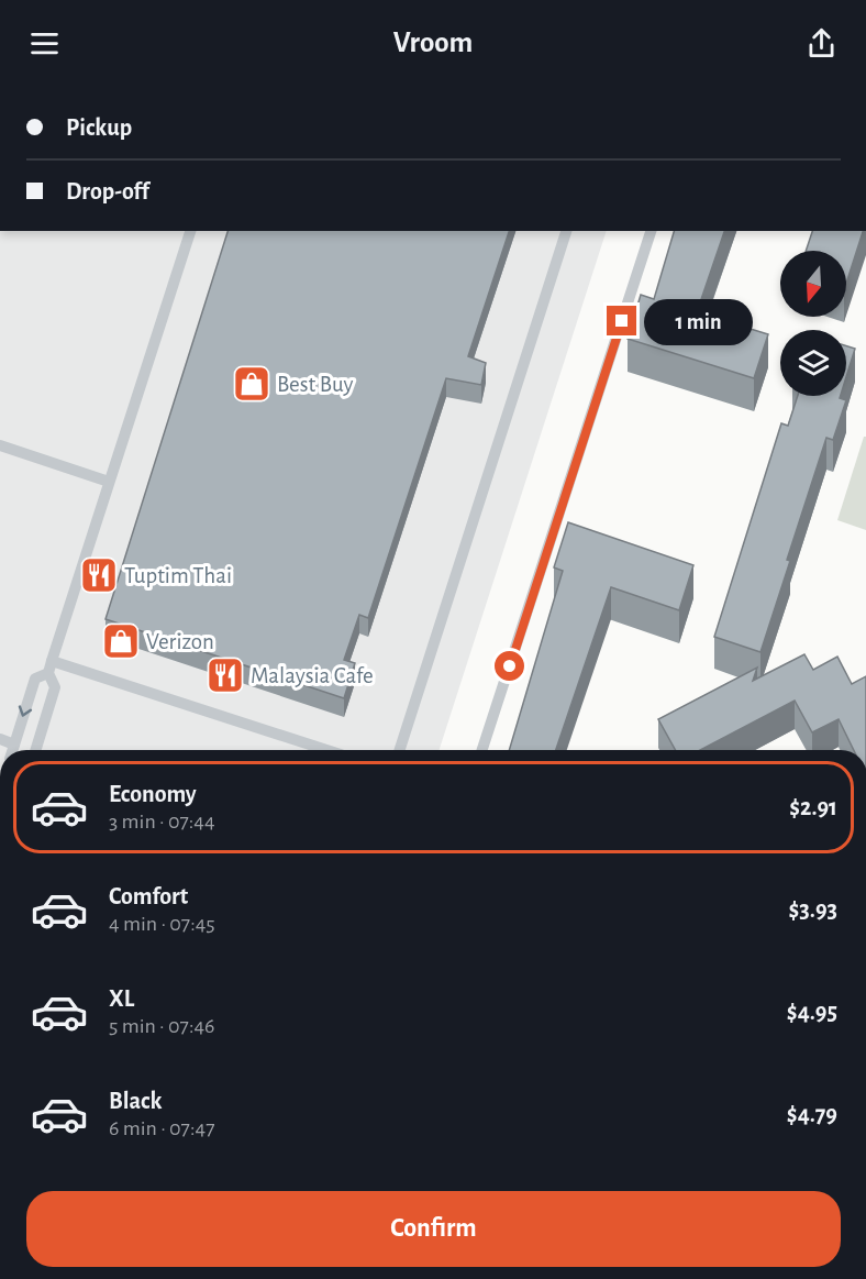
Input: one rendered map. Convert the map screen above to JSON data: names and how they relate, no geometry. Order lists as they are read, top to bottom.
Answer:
{
  "places": {
    "shop": ["Best Buy", "Verizon"],
    "restaurant": ["Tuptim Thai", "Malaysia Cafe"]
  },
  "north": "bottom",
  "page": {
    "header": "Vroom",
    "banner": ["Pickup", "Drop-off"],
    "bubble": "1 min",
    "list": [
      {
        "name": "Economy",
        "note": "3 min · 07:44",
        "value": "$2.91"
      },
      {
        "name": "Comfort",
        "note": "4 min · 07:45",
        "value": "$3.93"
      },
      {
        "name": "XL",
        "note": "5 min · 07:46",
        "value": "$4.95"
      },
      {
        "name": "Black",
        "note": "6 min · 07:47",
        "value": "$4.79"
      }
    ],
    "buttons": "Confirm"
  }
}
